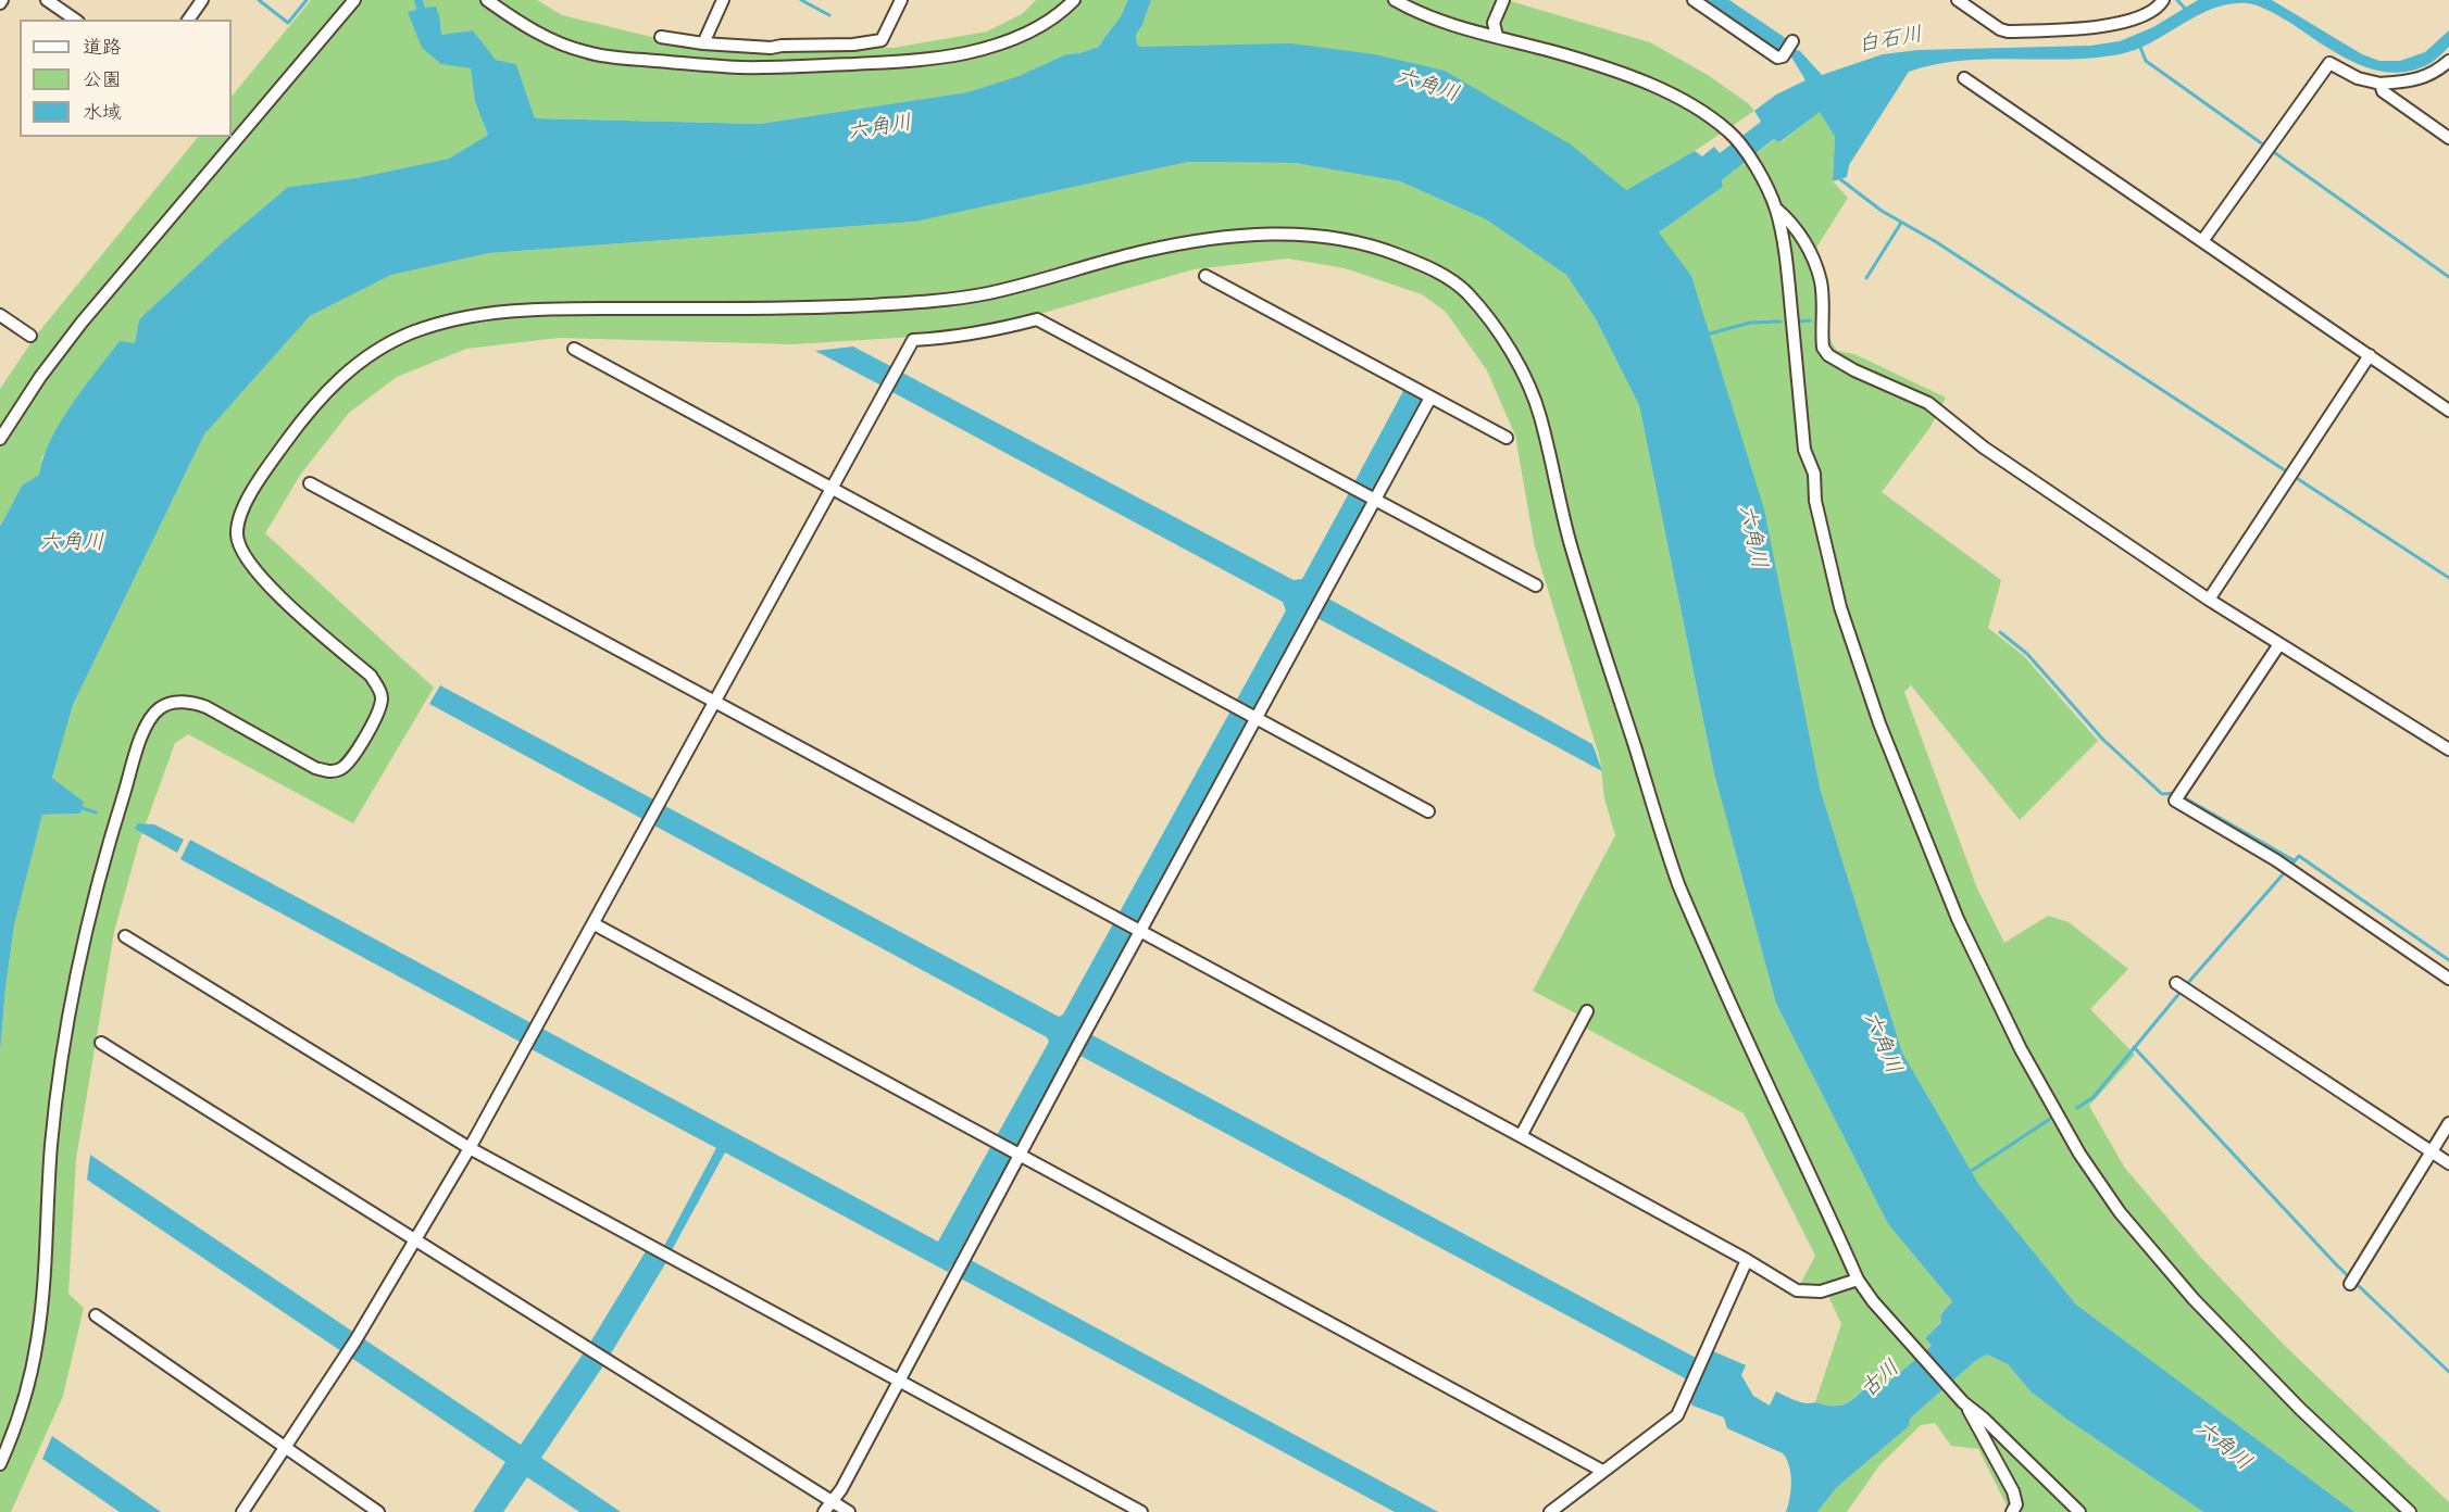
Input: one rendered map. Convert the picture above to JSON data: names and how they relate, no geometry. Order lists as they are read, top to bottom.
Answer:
{
  "water": ["白石川", "六角川", "古川"],
  "legend": ["道路", "公園", "水域"]
}
